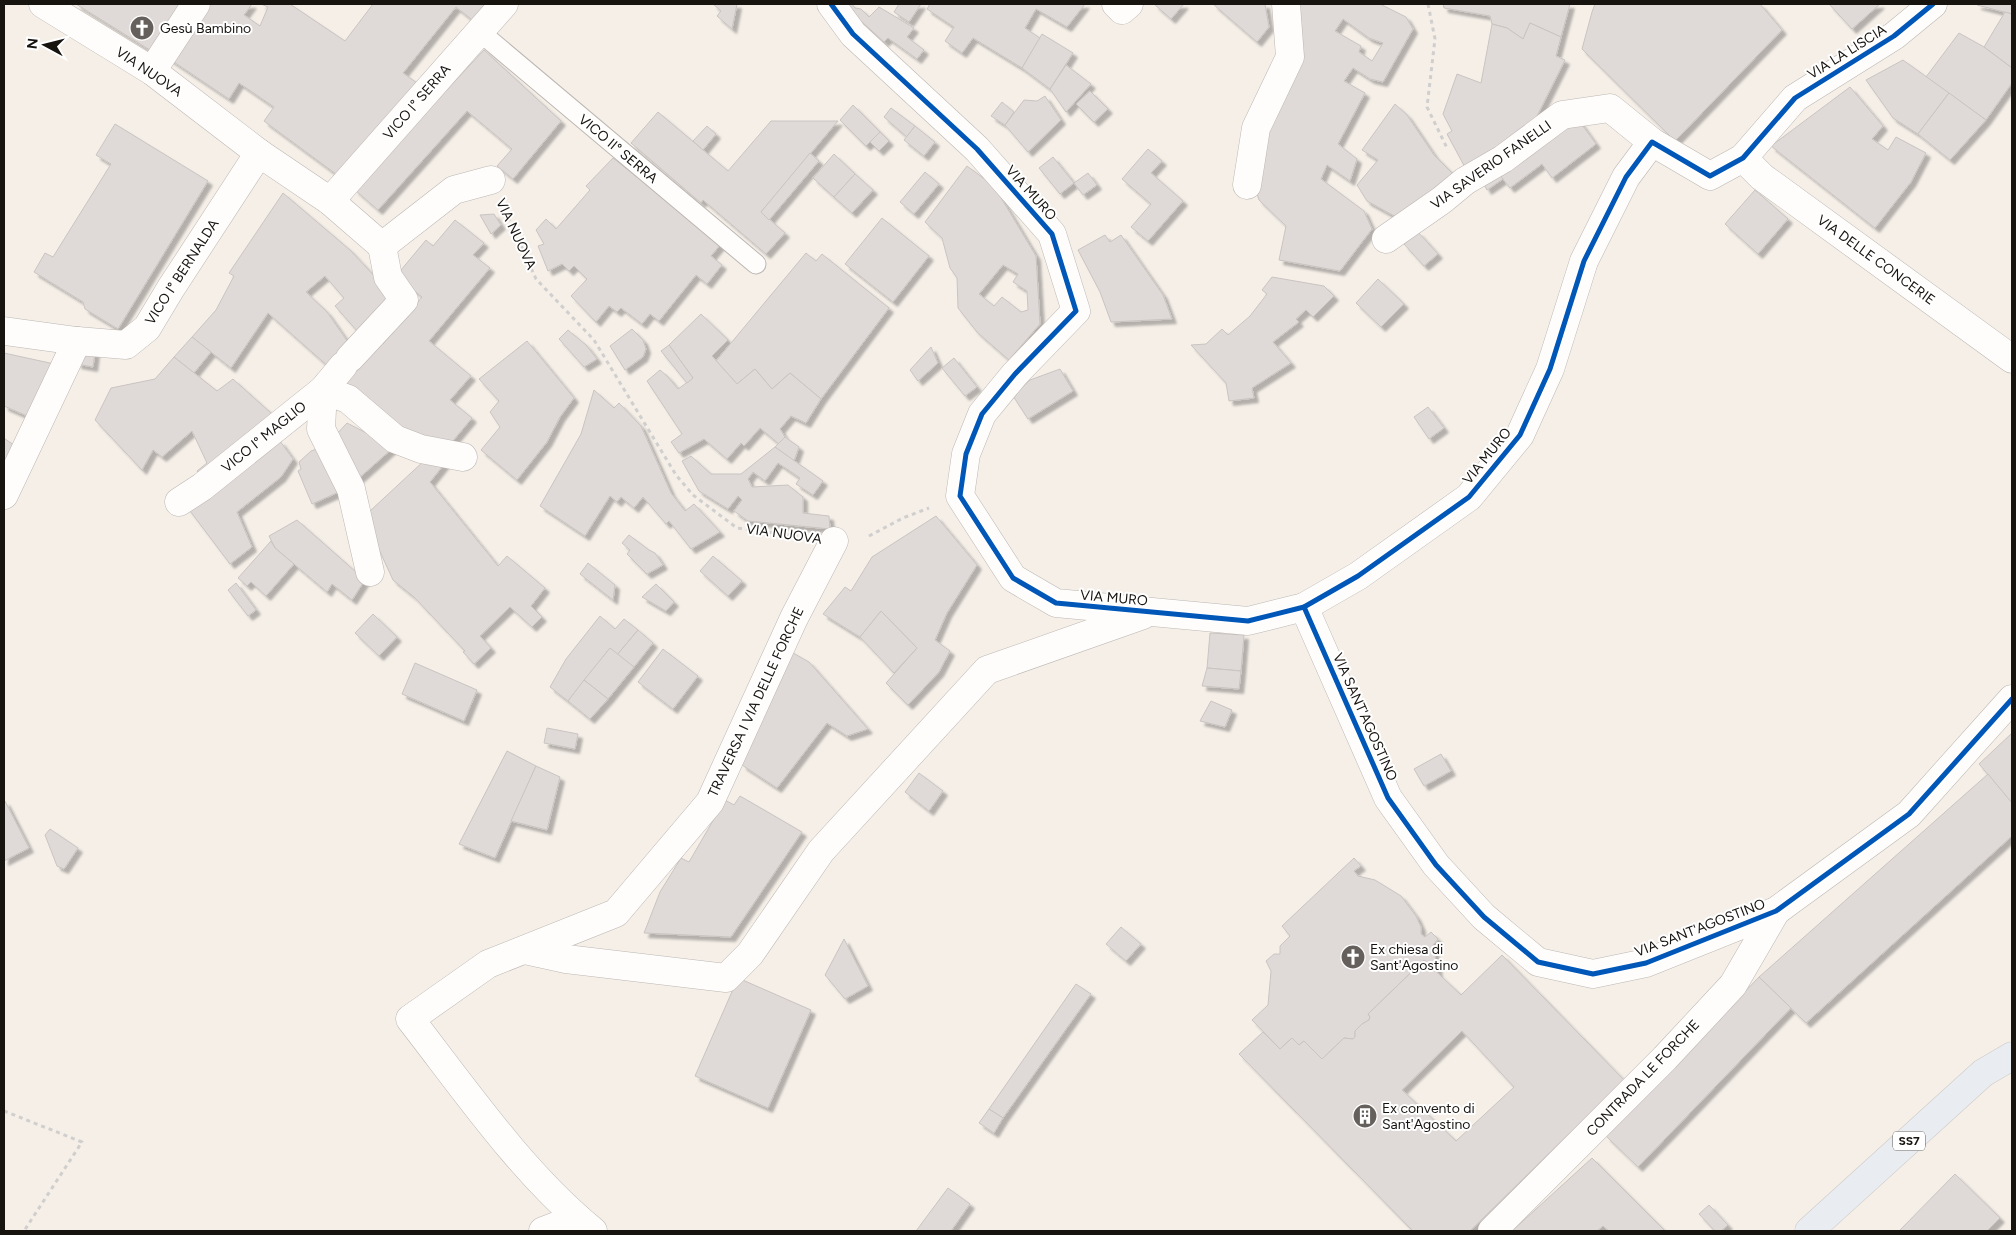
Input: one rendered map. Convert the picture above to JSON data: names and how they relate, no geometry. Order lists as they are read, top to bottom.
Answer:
{
  "streets": {
    "main road": ["SS7"],
    "street": [
      "VIA LA LISCIA",
      "VIA NUOVA",
      "VICO I° SERRA",
      "VIA SAVERIO FANELLI",
      "VIA MURO",
      "VIA DELLE CONCERIE",
      "VICO I° BERNALDA",
      "VICO I° MAGLIO",
      "TRAVERSA I VIA DELLE FORCHE",
      "VIA SANT'AGOSTINO",
      "CONTRADA LE FORCHE"
    ],
    "lane": ["VICO II° SERRA"]
  },
  "crossings": [
    ["VIA LA LISCIA", "VIA DELLE CONCERIE"],
    ["VIA NUOVA", "VICO I° SERRA"],
    ["VIA NUOVA", "VIA MURO"],
    ["VIA NUOVA", "VICO I° BERNALDA"],
    ["VIA NUOVA", "VICO I° MAGLIO"],
    ["VIA NUOVA", "TRAVERSA I VIA DELLE FORCHE"],
    ["VICO I° SERRA", "VICO II° SERRA"],
    ["VIA SAVERIO FANELLI", "VIA MURO"],
    ["VIA MURO", "VIA SANT'AGOSTINO"],
    ["VIA SANT'AGOSTINO", "CONTRADA LE FORCHE"]
  ],
  "places": {
    "church": ["Gesù Bambino", "Ex chiesa di Sant'Agostino"],
    "building": ["Ex convento di Sant'Agostino"]
  },
  "north": "left"
}
